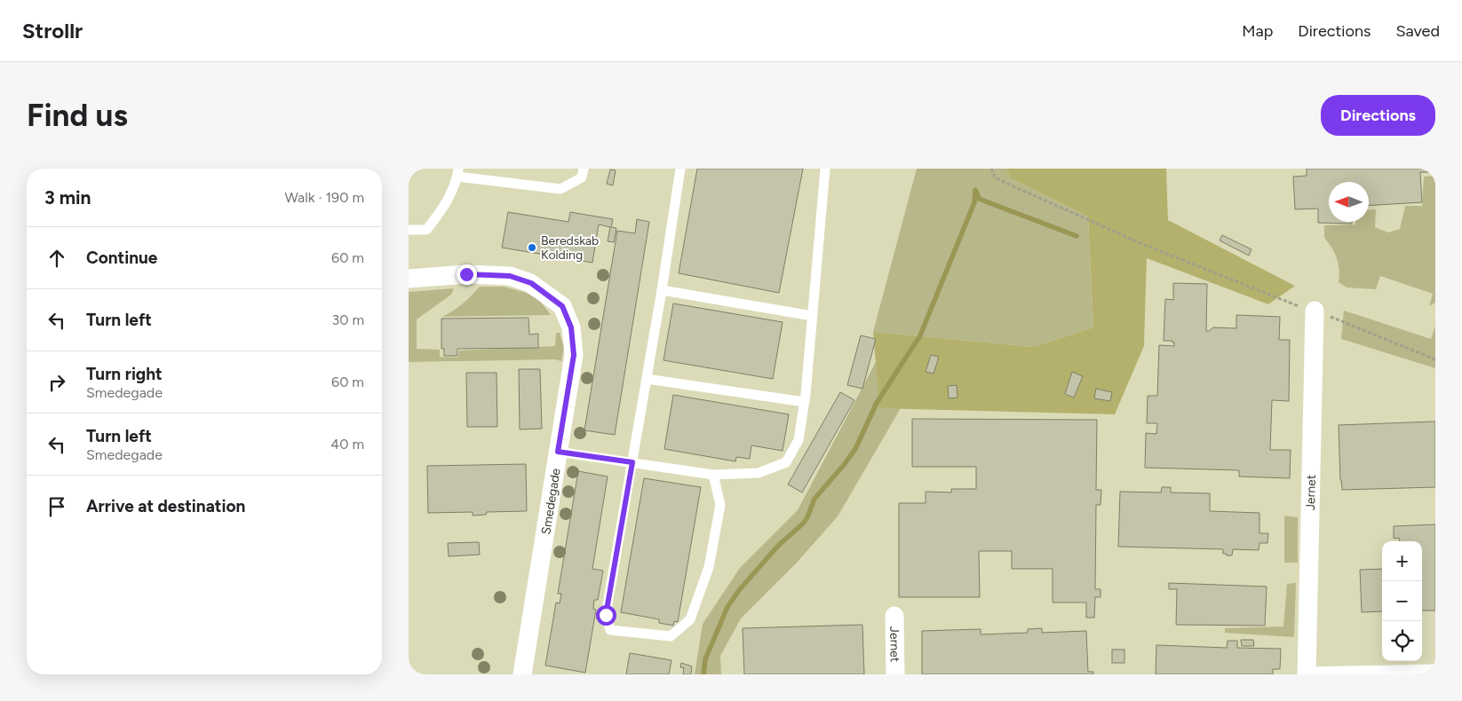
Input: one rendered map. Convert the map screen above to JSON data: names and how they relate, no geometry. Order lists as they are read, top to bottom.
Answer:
{
  "streets": {
    "street": ["Jernet", "Smedegade"]
  },
  "places": ["Beredskab Kolding"],
  "north": "left",
  "page": {
    "header": "Strollr",
    "nav": ["Map", "Directions", "Saved"],
    "buttons": "Directions",
    "title": "Find us",
    "heading": ["3 min", "Walk · 190 m"],
    "list": [
      ["Continue", "60 m"],
      ["Turn left", "30 m"],
      ["Turn right", "Smedegade", "60 m"],
      ["Turn left", "Smedegade", "40 m"],
      "Arrive at destination"
    ],
    "map_buttons": ["+", "−"]
  }
}
